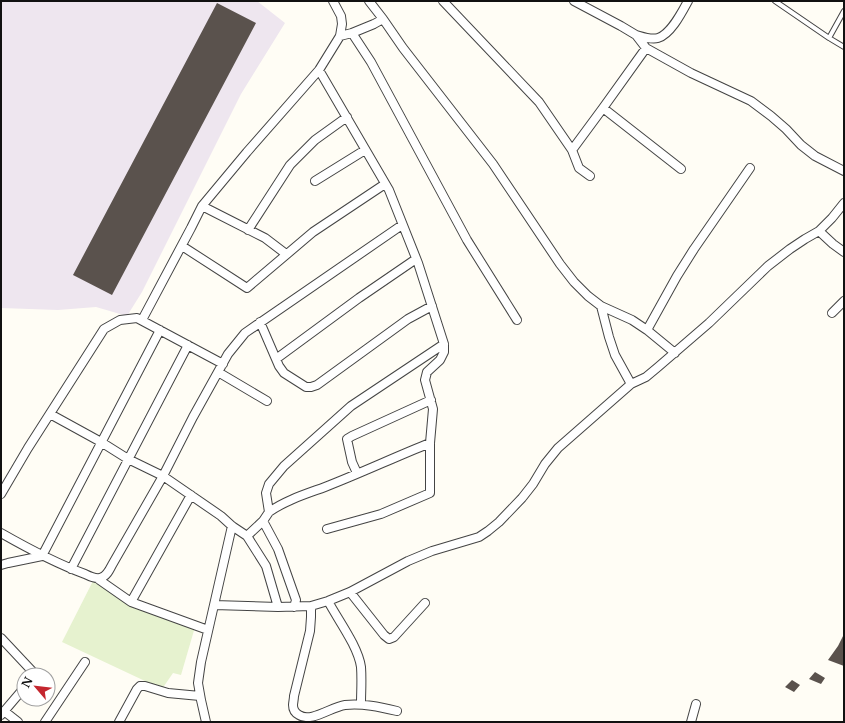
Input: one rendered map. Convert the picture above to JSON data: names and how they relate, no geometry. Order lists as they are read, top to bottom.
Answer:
{
  "north": "top left"
}
